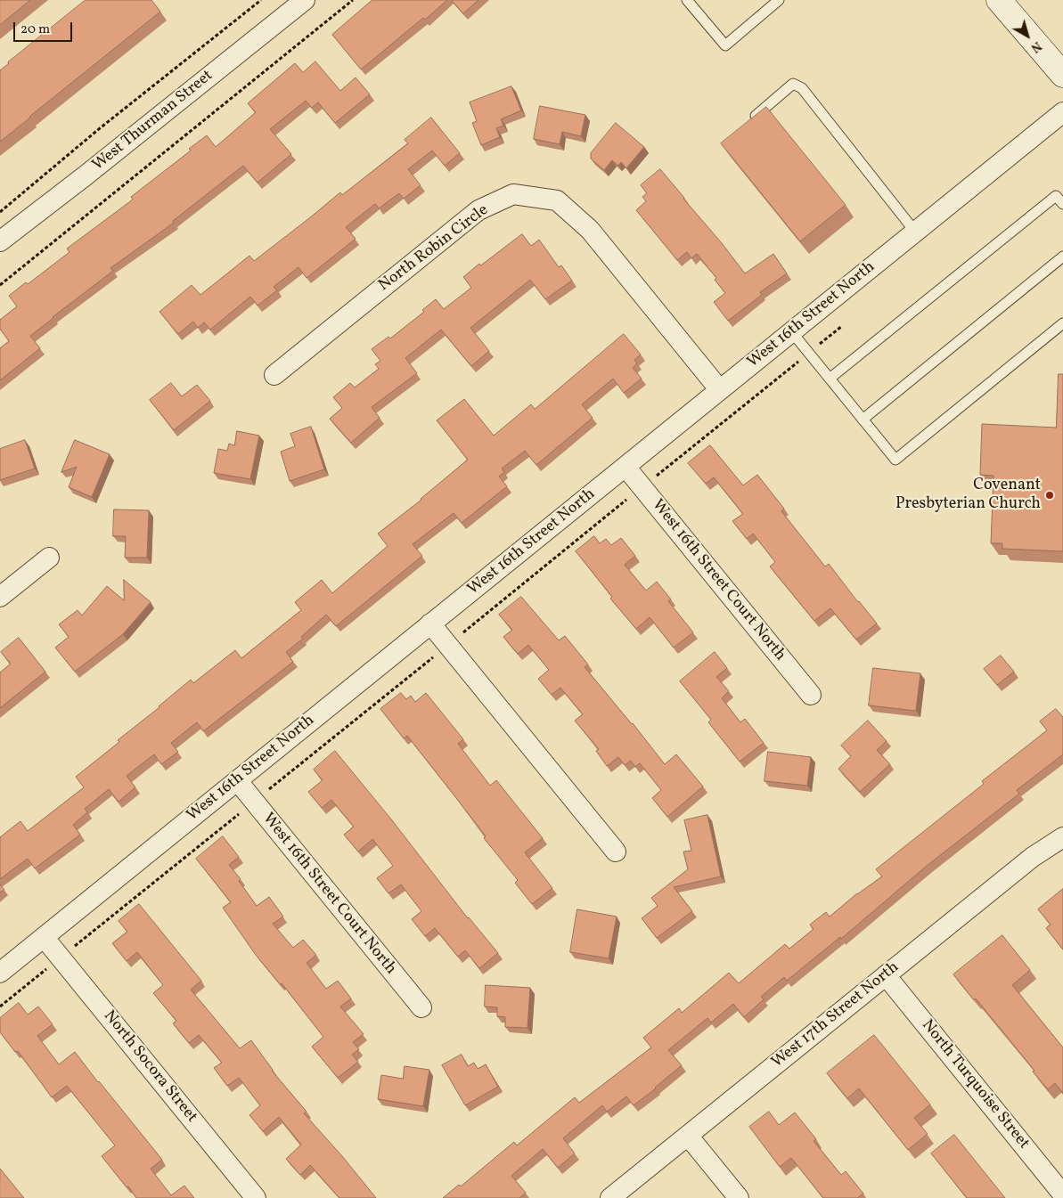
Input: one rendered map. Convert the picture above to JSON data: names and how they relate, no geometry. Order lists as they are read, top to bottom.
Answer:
{
  "streets": {
    "street": [
      "West Thurman Street",
      "North Robin Circle",
      "West 16th Street North",
      "West 16th Street Court North",
      "West 17th Street North",
      "North Socora Street",
      "North Turquoise Street"
    ]
  },
  "crossings": [
    ["North Robin Circle", "West 16th Street North"],
    ["West 16th Street North", "West 16th Street Court North"],
    ["West 16th Street North", "North Socora Street"],
    ["West 17th Street North", "North Turquoise Street"]
  ],
  "places": ["Covenant Presbyterian Church"],
  "scale_bar": "20 m",
  "north": "bottom right"
}
